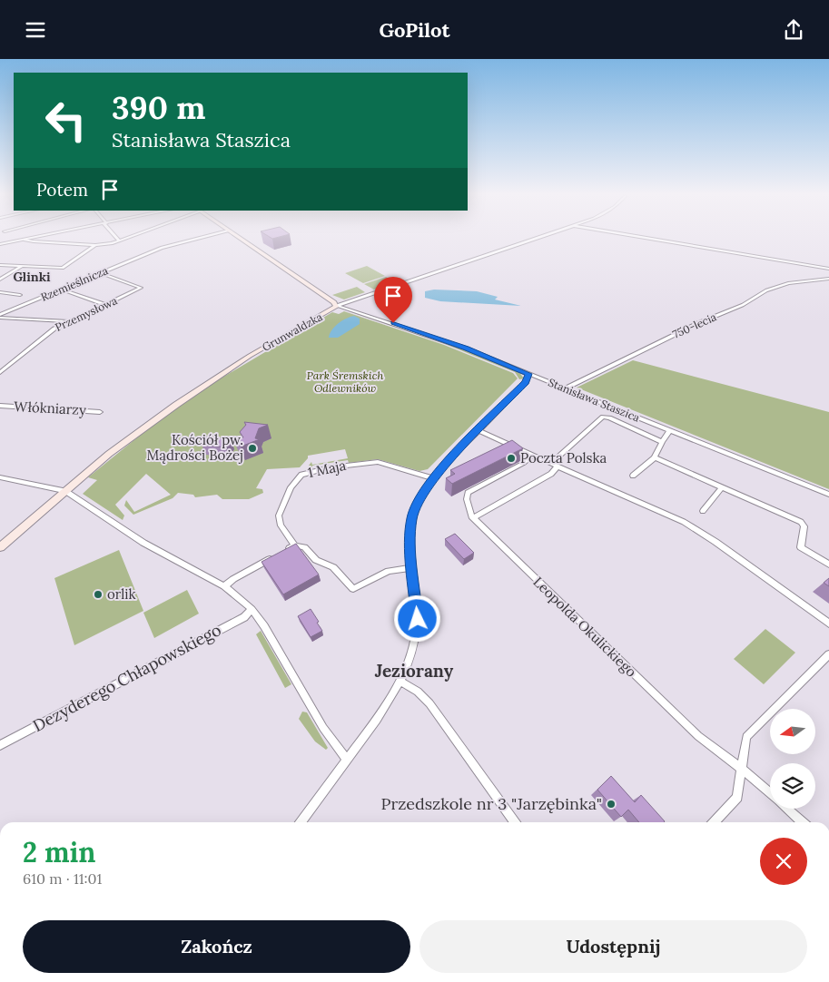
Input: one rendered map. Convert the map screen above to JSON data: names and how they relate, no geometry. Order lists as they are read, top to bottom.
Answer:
{
  "streets": {
    "main road": ["Grunwaldzka", "Stanisława Staszica"],
    "street": [
      "Rzemieślnicza",
      "Przemysłowa",
      "750-lecia",
      "Włókniarzy",
      "1 Maja",
      "Leopolda Okulickiego",
      "Dezyderego Chłapowskiego"
    ]
  },
  "crossings": [
    ["Rzemieślnicza", "Przemysłowa"],
    ["750-lecia", "Stanisława Staszica"],
    ["Grunwaldzka", "Stanisława Staszica"]
  ],
  "districts": ["Glinki", "Jeziorany"],
  "parks": ["Park Śremskich Odlewników"],
  "places": [
    "Kościół pw. Mądrości Bożej",
    "Poczta Polska",
    "orlik",
    "Przedszkole nr 3 \"Jarzębinka\""
  ],
  "north": "left",
  "page": {
    "header": "GoPilot",
    "turn": ["390 m", "Stanisława Staszica"],
    "then": "Potem",
    "heading": ["2 min", "610 m · 11:01"],
    "buttons": ["Zakończ", "Udostępnij"]
  }
}
